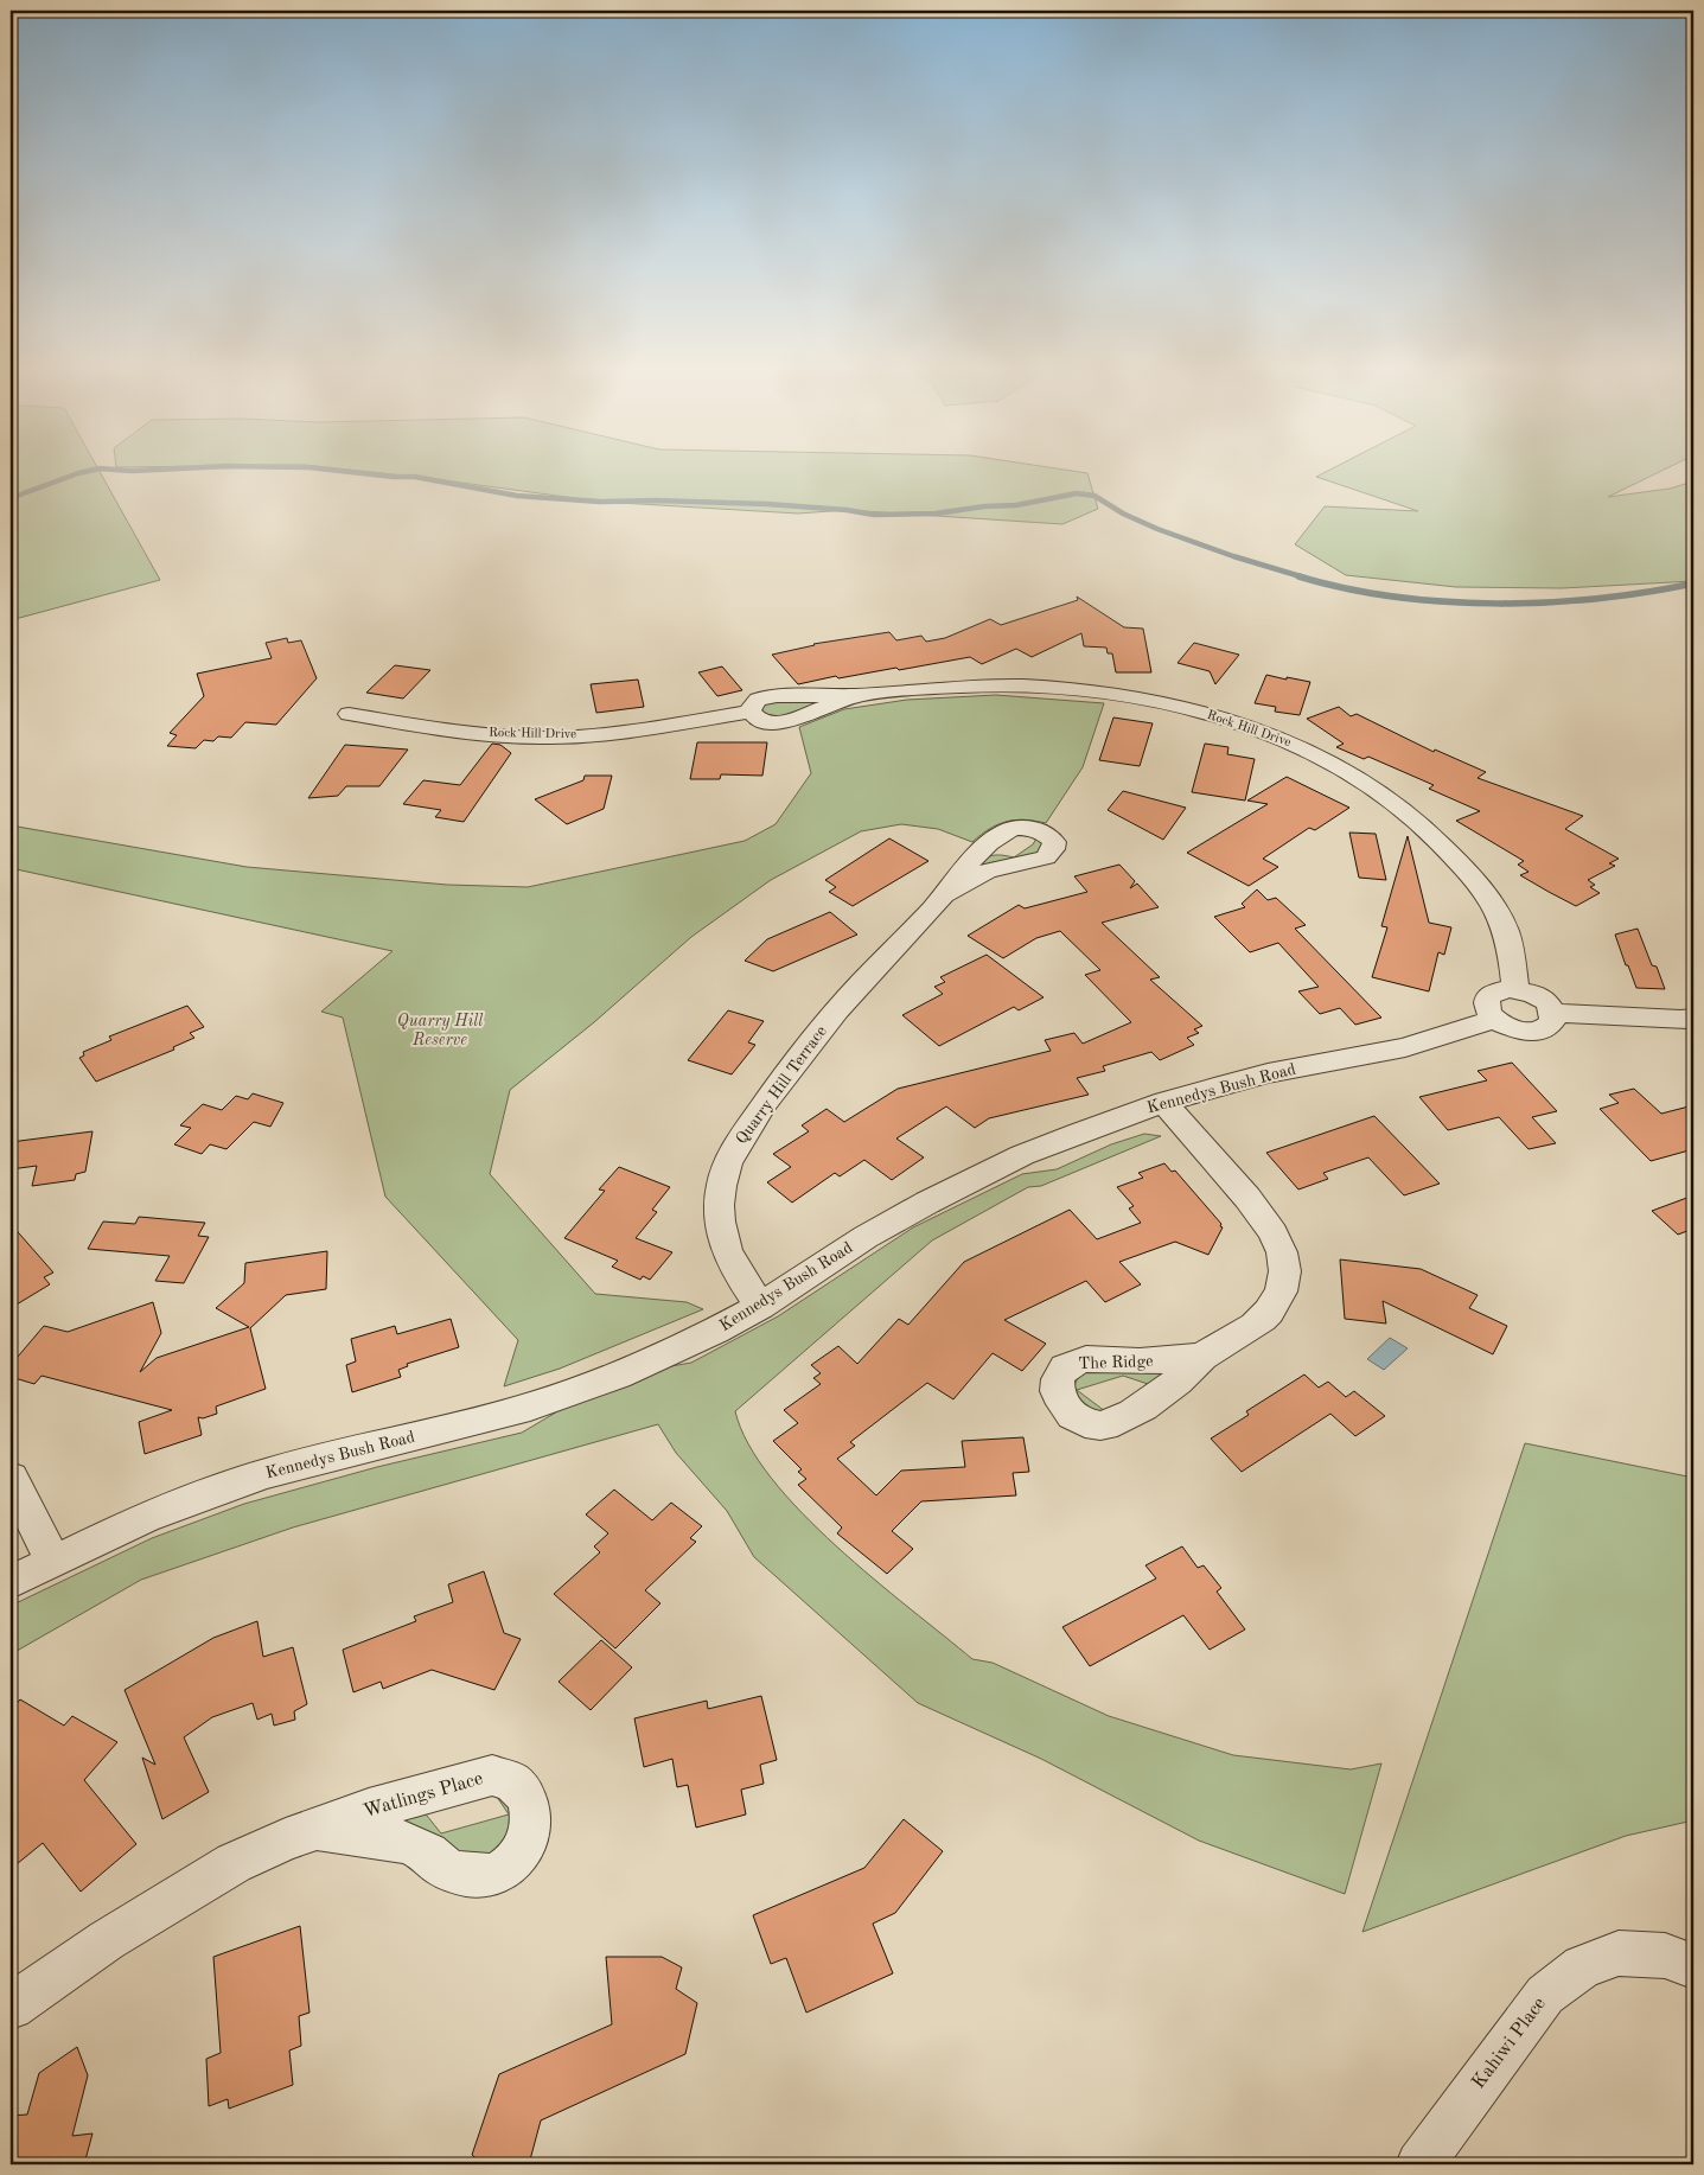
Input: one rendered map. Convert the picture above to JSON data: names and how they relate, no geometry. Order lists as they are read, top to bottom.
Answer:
{
  "streets": {
    "street": [
      "Rock Hill Drive",
      "Quarry Hill Terrace",
      "Kennedys Bush Road",
      "Kahiwi Place"
    ]
  },
  "crossings": [
    ["Rock Hill Drive", "Kennedys Bush Road"],
    ["Quarry Hill Terrace", "Kennedys Bush Road"]
  ],
  "parks": ["Quarry Hill Reserve"]
}
